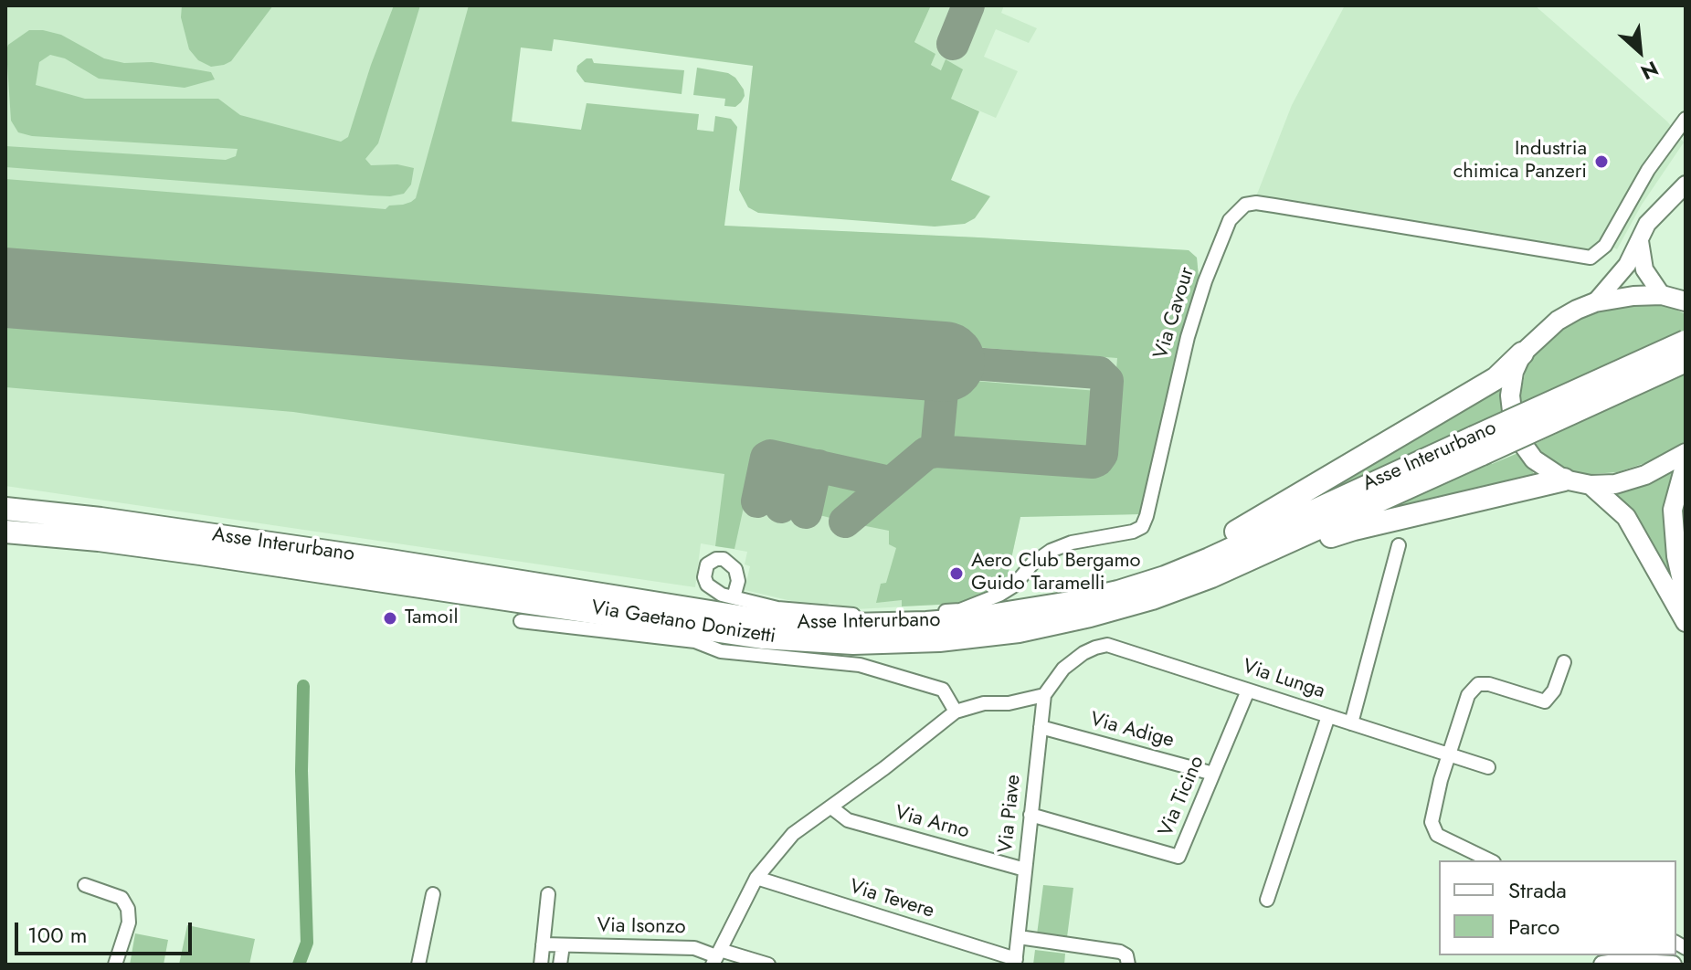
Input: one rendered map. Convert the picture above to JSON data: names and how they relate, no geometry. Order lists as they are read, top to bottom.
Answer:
{
  "streets": {
    "highway": ["Asse Interurbano"],
    "street": [
      "Via Cavour",
      "Via Gaetano Donizetti",
      "Via Lunga",
      "Via Adige",
      "Via Ticino",
      "Via Piave",
      "Via Arno",
      "Via Tevere",
      "Via Isonzo"
    ]
  },
  "crossings": [
    ["Via Lunga", "Via Ticino"],
    ["Via Lunga", "Via Piave"],
    ["Via Adige", "Via Ticino"],
    ["Via Adige", "Via Piave"],
    ["Via Ticino", "Via Piave"],
    ["Via Piave", "Via Arno"],
    ["Via Piave", "Via Tevere"]
  ],
  "places": ["Industria chimica Panzeri", "Aero Club Bergamo Guido Taramelli", "Tamoil"],
  "legend": ["Strada", "Parco"],
  "scale_bar": "100 m",
  "north": "bottom right"
}
